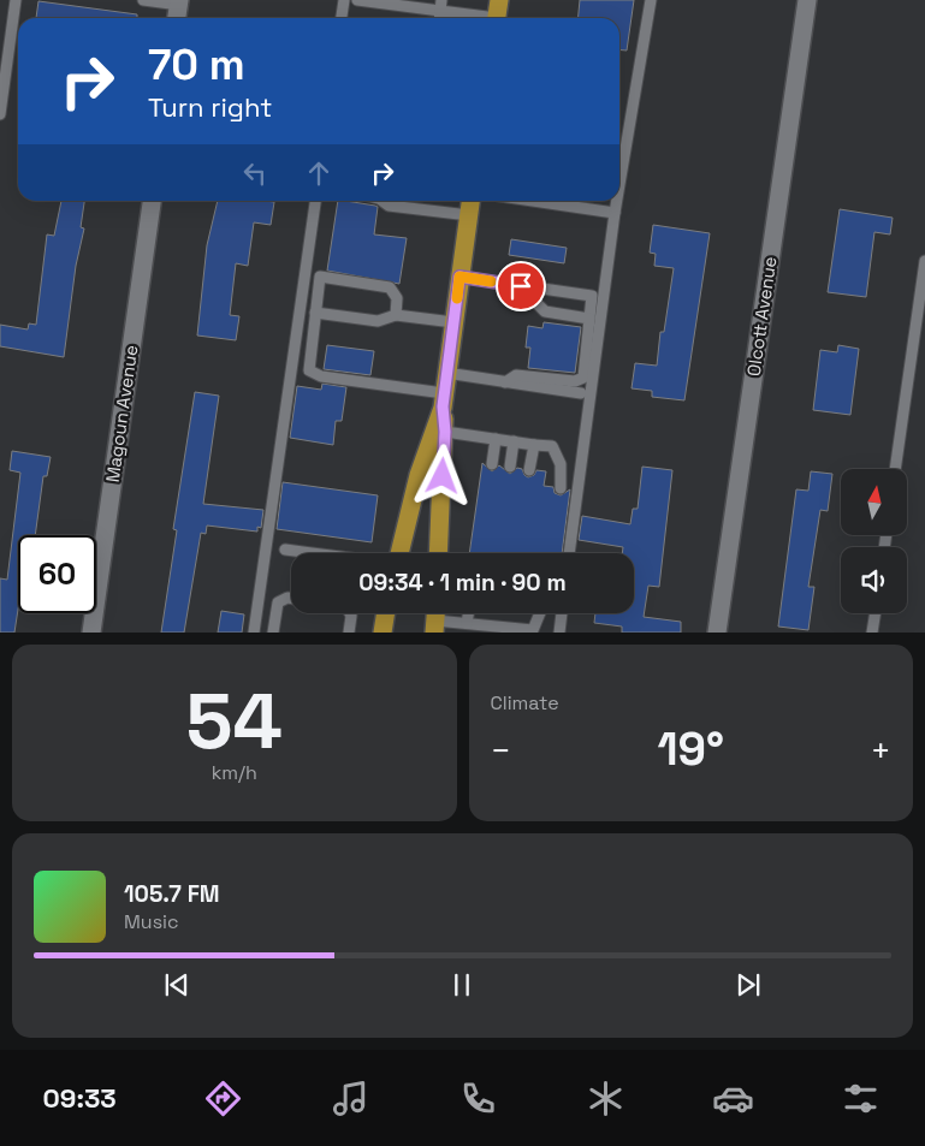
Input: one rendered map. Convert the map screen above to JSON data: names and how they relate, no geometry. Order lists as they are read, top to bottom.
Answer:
{
  "streets": {
    "street": ["Olcott Avenue", "Magoun Avenue"]
  },
  "north": "top",
  "page": {
    "turn": ["70 m", "Turn right"],
    "limit": "60",
    "trip": "09:34 · 1 min · 90 m",
    "tile": [
      ["54", "km/h"],
      "Climate"
    ],
    "heat": ["−", "19°", "+"],
    "song": ["105.7 FM", "Music"],
    "tabs": "09:33"
  }
}
